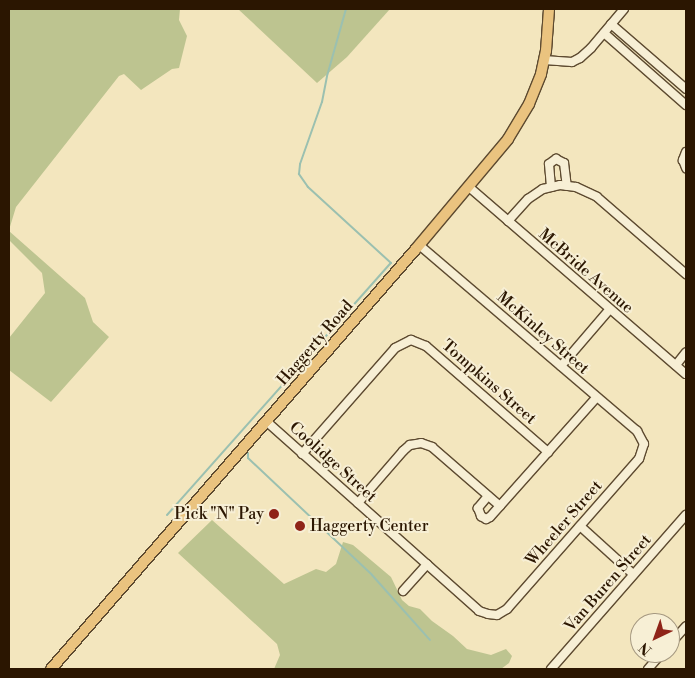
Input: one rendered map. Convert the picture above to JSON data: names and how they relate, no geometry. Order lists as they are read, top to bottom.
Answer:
{
  "streets": {
    "main road": ["Haggerty Road"],
    "street": [
      "McBride Avenue",
      "McKinley Street",
      "Tompkins Street",
      "Coolidge Street",
      "Wheeler Street",
      "Van Buren Street"
    ]
  },
  "crossings": [
    ["McBride Avenue", "Haggerty Road"],
    ["McKinley Street", "Haggerty Road"],
    ["McKinley Street", "Wheeler Street"],
    ["Haggerty Road", "Coolidge Street"],
    ["Tompkins Street", "Coolidge Street"],
    ["Coolidge Street", "Wheeler Street"]
  ],
  "places": ["Pick \"N\" Pay", "Haggerty Center"],
  "north": "bottom left"
}
